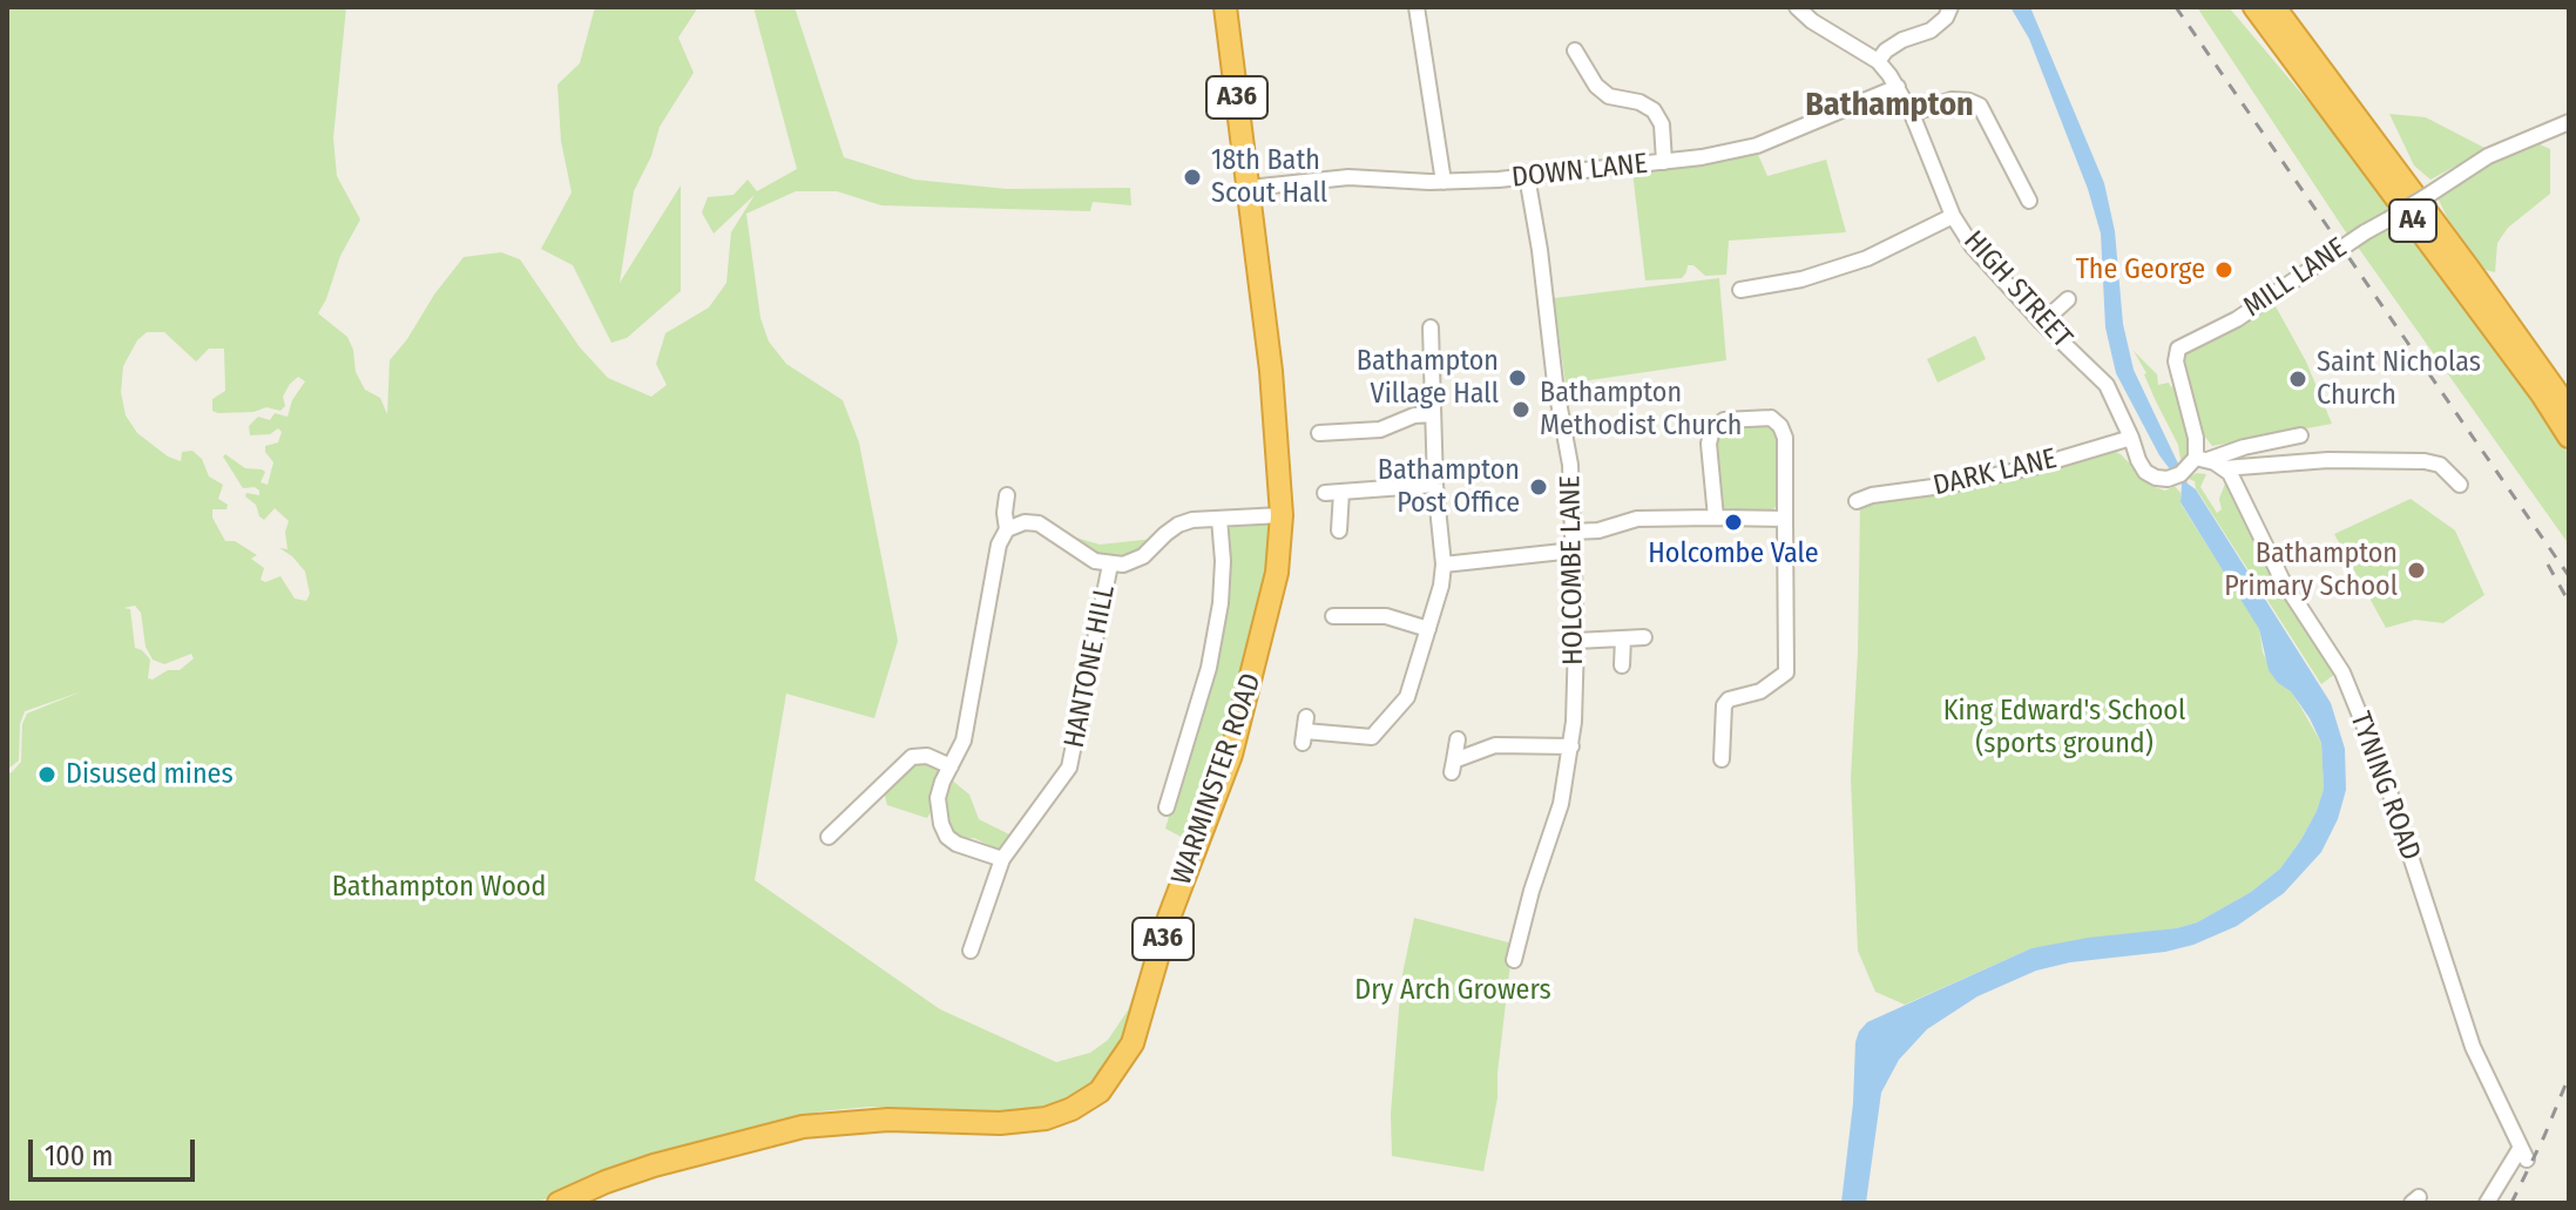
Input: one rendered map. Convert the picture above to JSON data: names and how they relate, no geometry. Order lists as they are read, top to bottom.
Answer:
{
  "streets": {
    "highway": ["A36", "A4", "WARMINSTER ROAD"],
    "street": [
      "DOWN LANE",
      "MILL LANE",
      "HIGH STREET",
      "DARK LANE",
      "HOLCOMBE LANE",
      "HANTONE HILL",
      "TYNING ROAD"
    ]
  },
  "crossings": [
    ["DOWN LANE", "HIGH STREET"],
    ["DOWN LANE", "HOLCOMBE LANE"],
    ["DOWN LANE", "WARMINSTER ROAD"],
    ["MILL LANE", "HIGH STREET"],
    ["HIGH STREET", "DARK LANE"],
    ["HANTONE HILL", "WARMINSTER ROAD"]
  ],
  "districts": ["Bathampton"],
  "parks": ["King Edward's School (sports ground)", "Bathampton Wood", "Dry Arch Growers"],
  "places": [
    "18th Bath Scout Hall",
    "The George",
    "Bathampton Village Hall",
    "Saint Nicholas Church",
    "Bathampton Methodist Church",
    "Bathampton Post Office",
    "Holcombe Vale",
    "Bathampton Primary School",
    "Disused mines"
  ],
  "scale_bar": "100 m"
}
